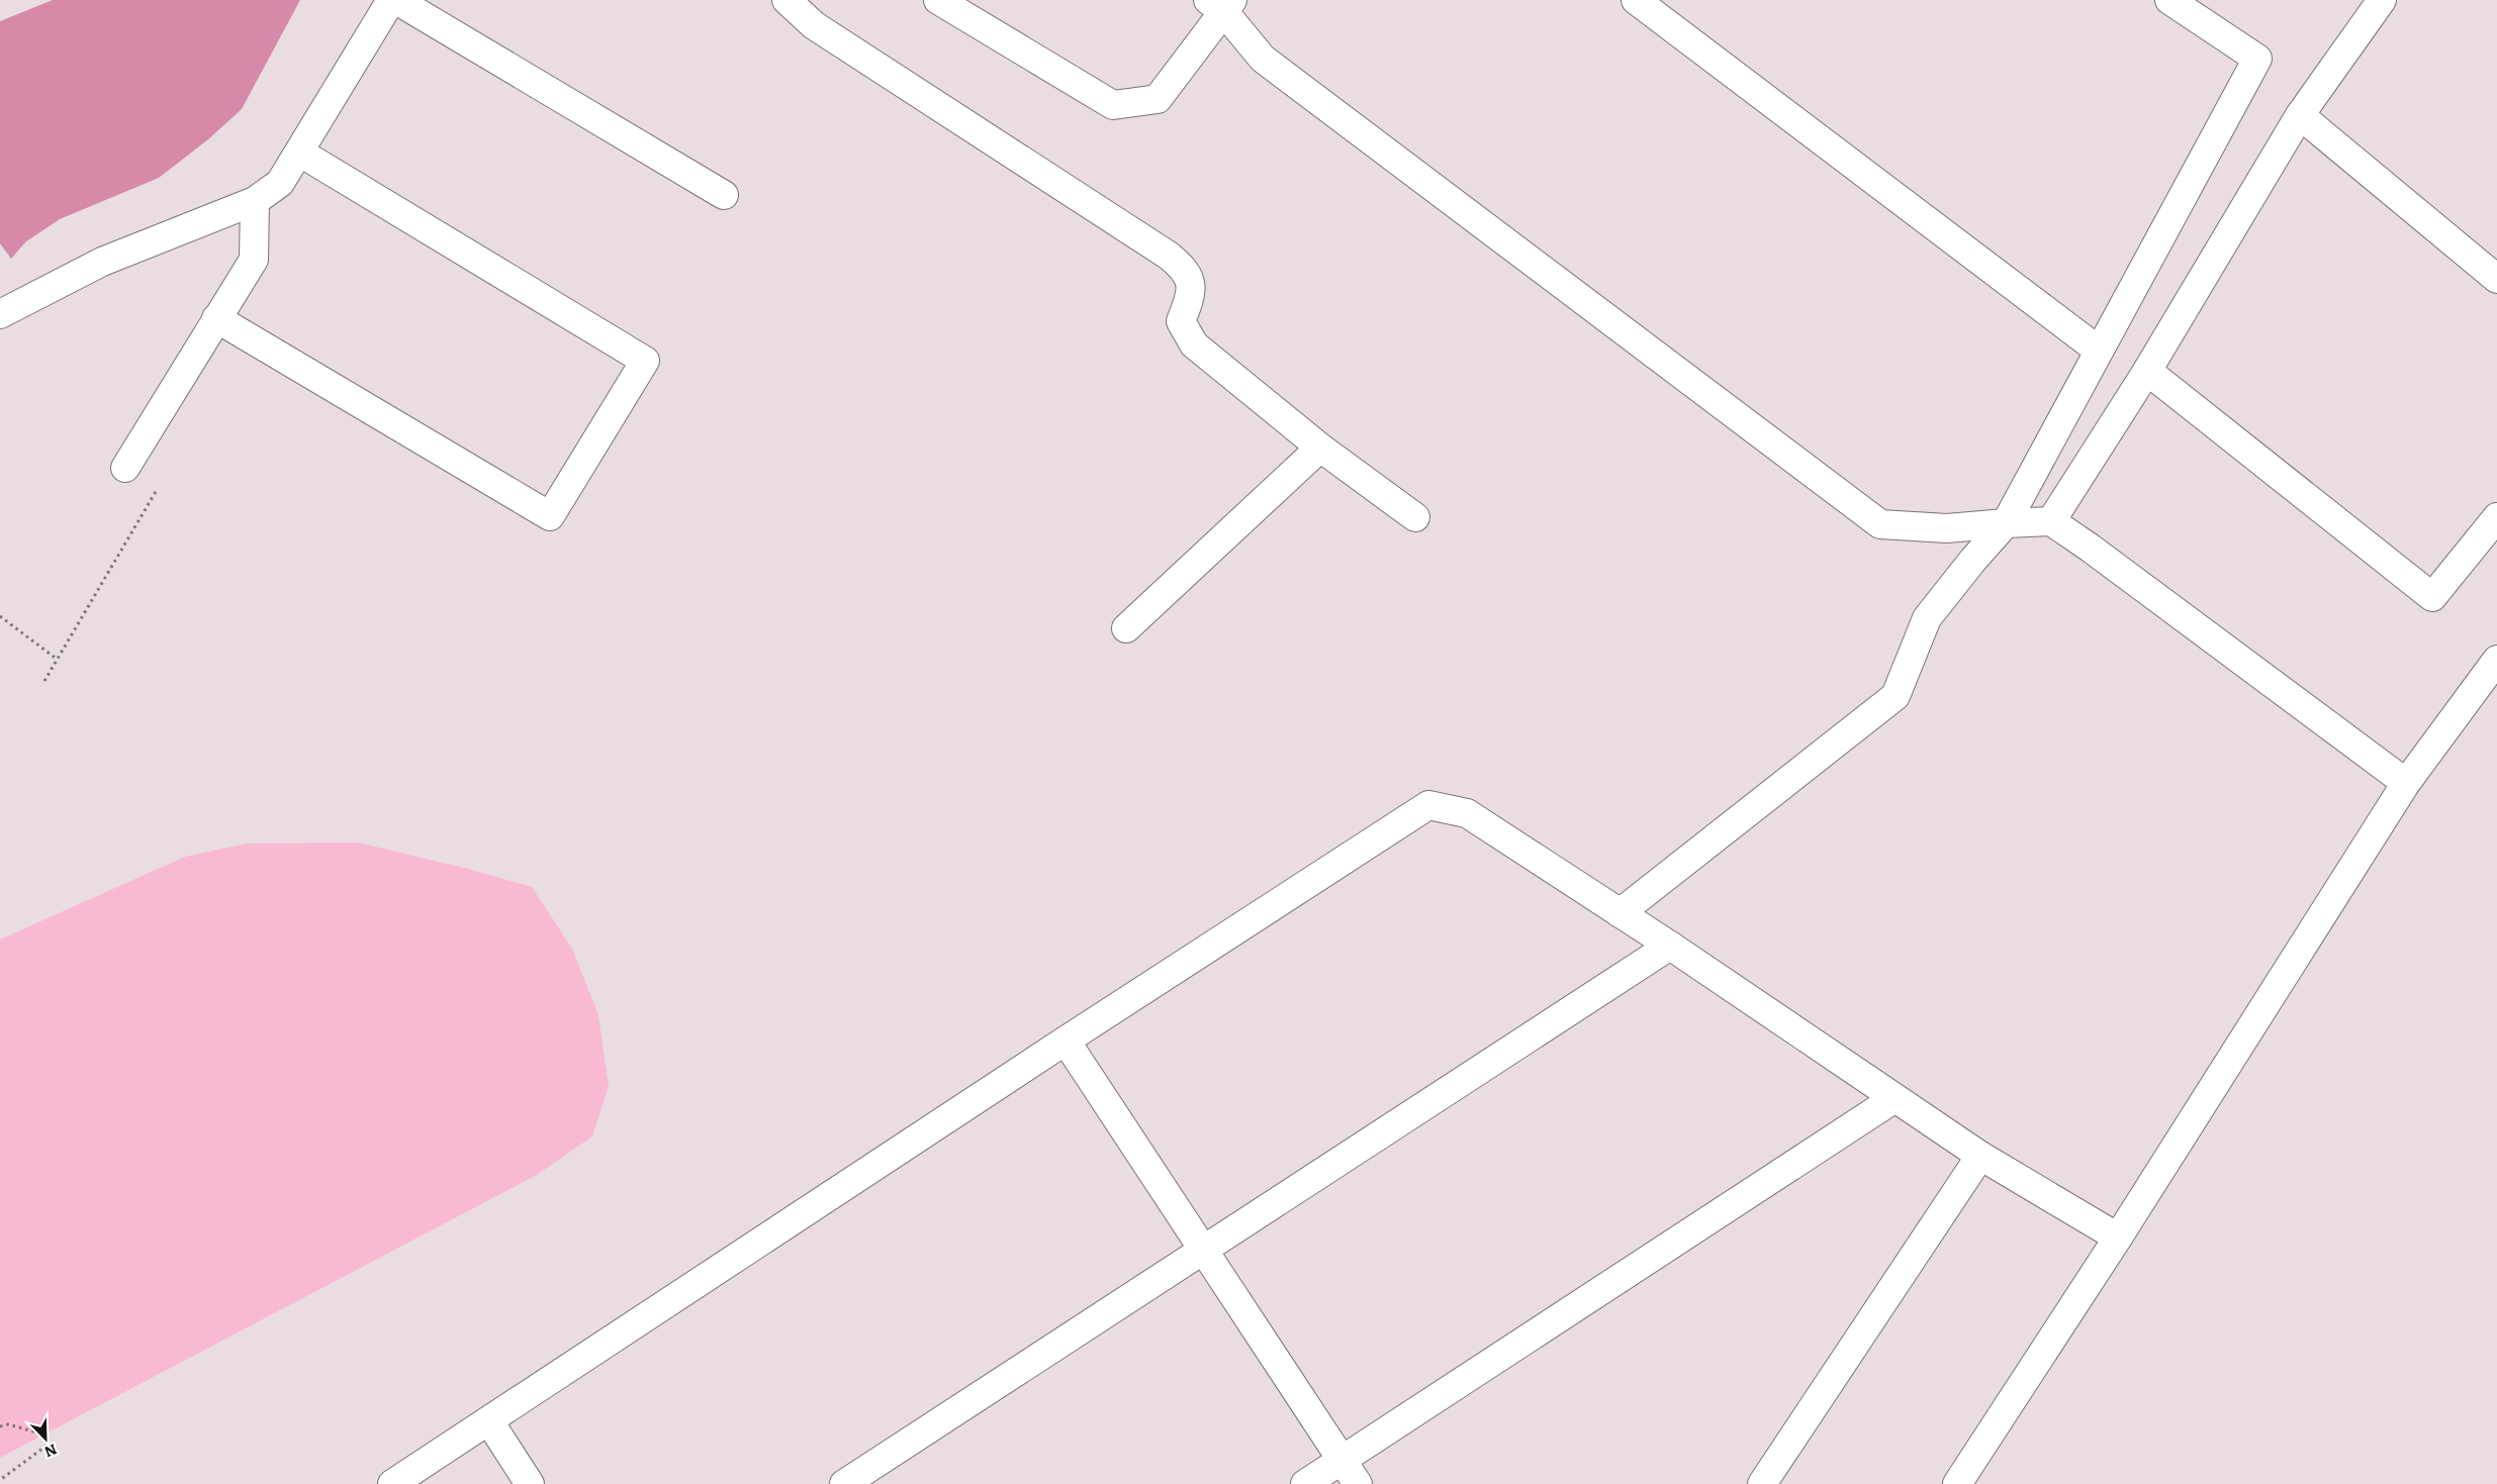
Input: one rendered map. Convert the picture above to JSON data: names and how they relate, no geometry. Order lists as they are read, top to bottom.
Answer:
{
  "north": "bottom right"
}
